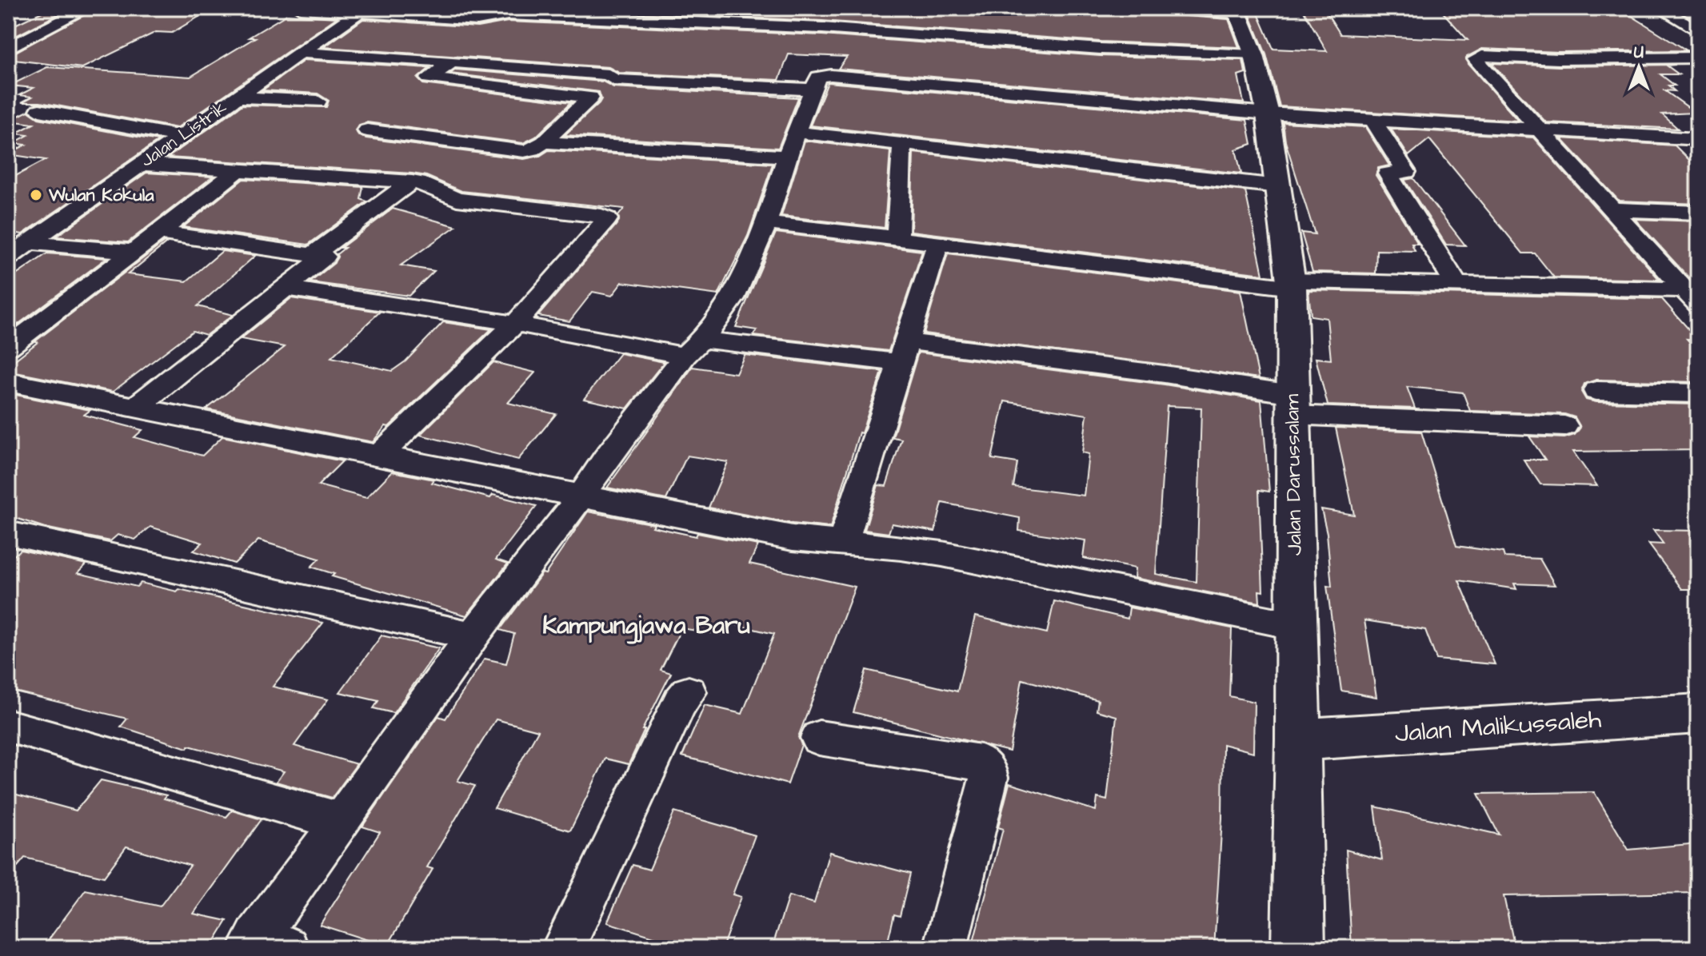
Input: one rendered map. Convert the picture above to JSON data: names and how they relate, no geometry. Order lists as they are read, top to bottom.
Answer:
{
  "streets": {
    "street": ["Jalan Listrik", "Jalan Darussalam", "Jalan Malikussaleh"]
  },
  "crossings": [
    ["Jalan Darussalam", "Jalan Malikussaleh"]
  ],
  "districts": ["Kampungjawa Baru"],
  "places": ["Wulan Kokula"],
  "north": "top"
}
